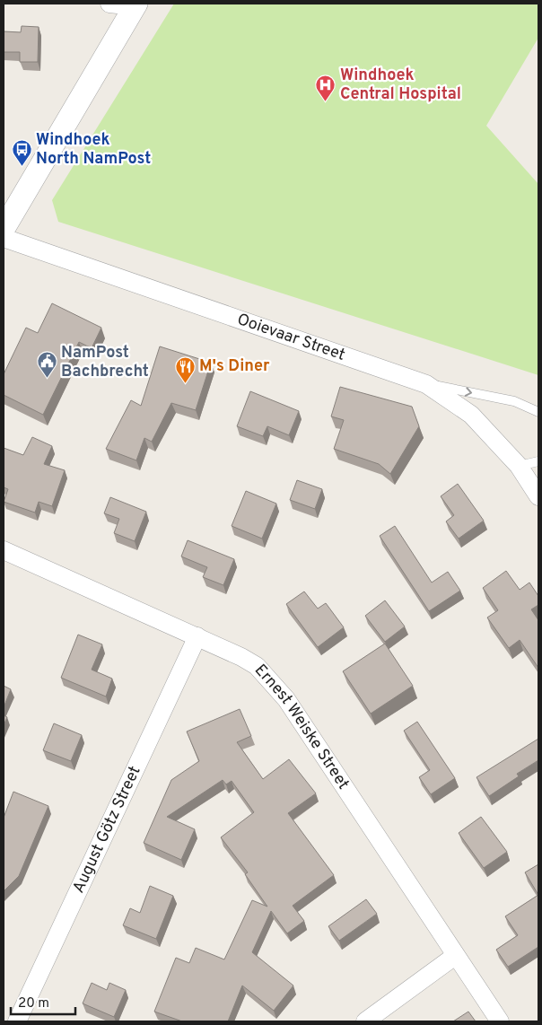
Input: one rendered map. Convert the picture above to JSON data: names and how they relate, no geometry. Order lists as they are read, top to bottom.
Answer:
{
  "streets": {
    "street": ["Ooievaar Street", "Ernest Weiske Street", "August Götz Street"]
  },
  "crossings": [
    ["Ernest Weiske Street", "August Götz Street"]
  ],
  "places": {
    "hospital": ["Windhoek Central Hospital"],
    "bus stop": ["Windhoek North NamPost"],
    "public building": ["NamPost Bachbrecht"],
    "restaurant": ["M's Diner"]
  },
  "scale_bar": "20 m"
}
